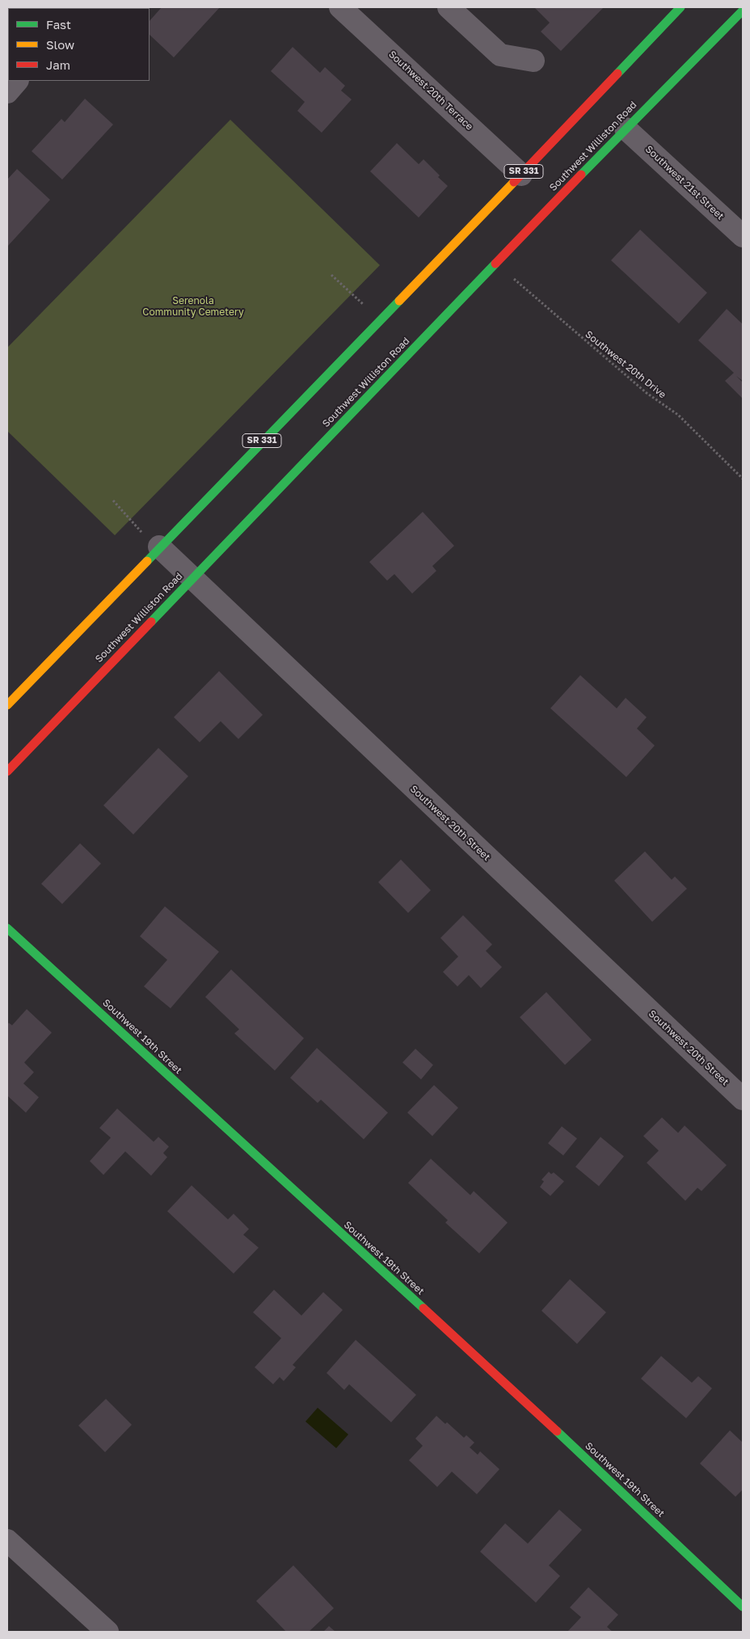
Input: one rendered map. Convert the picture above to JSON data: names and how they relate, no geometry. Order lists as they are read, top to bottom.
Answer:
{
  "streets": {
    "main road": ["Southwest Williston Road", "SR 331", "Southwest 19th Street"],
    "street": ["Southwest 20th Terrace", "Southwest 21st Street", "Southwest 20th Street"],
    "path": ["Southwest 20th Drive"]
  },
  "crossings": [
    ["Southwest 20th Terrace", "SR 331"],
    ["Southwest Williston Road", "Southwest 21st Street"],
    ["Southwest Williston Road", "Southwest 20th Drive"],
    ["Southwest Williston Road", "Southwest 20th Street"],
    ["SR 331", "Southwest 20th Street"]
  ],
  "parks": ["Serenola Community Cemetery"],
  "legend": ["Fast", "Slow", "Jam"]
}
